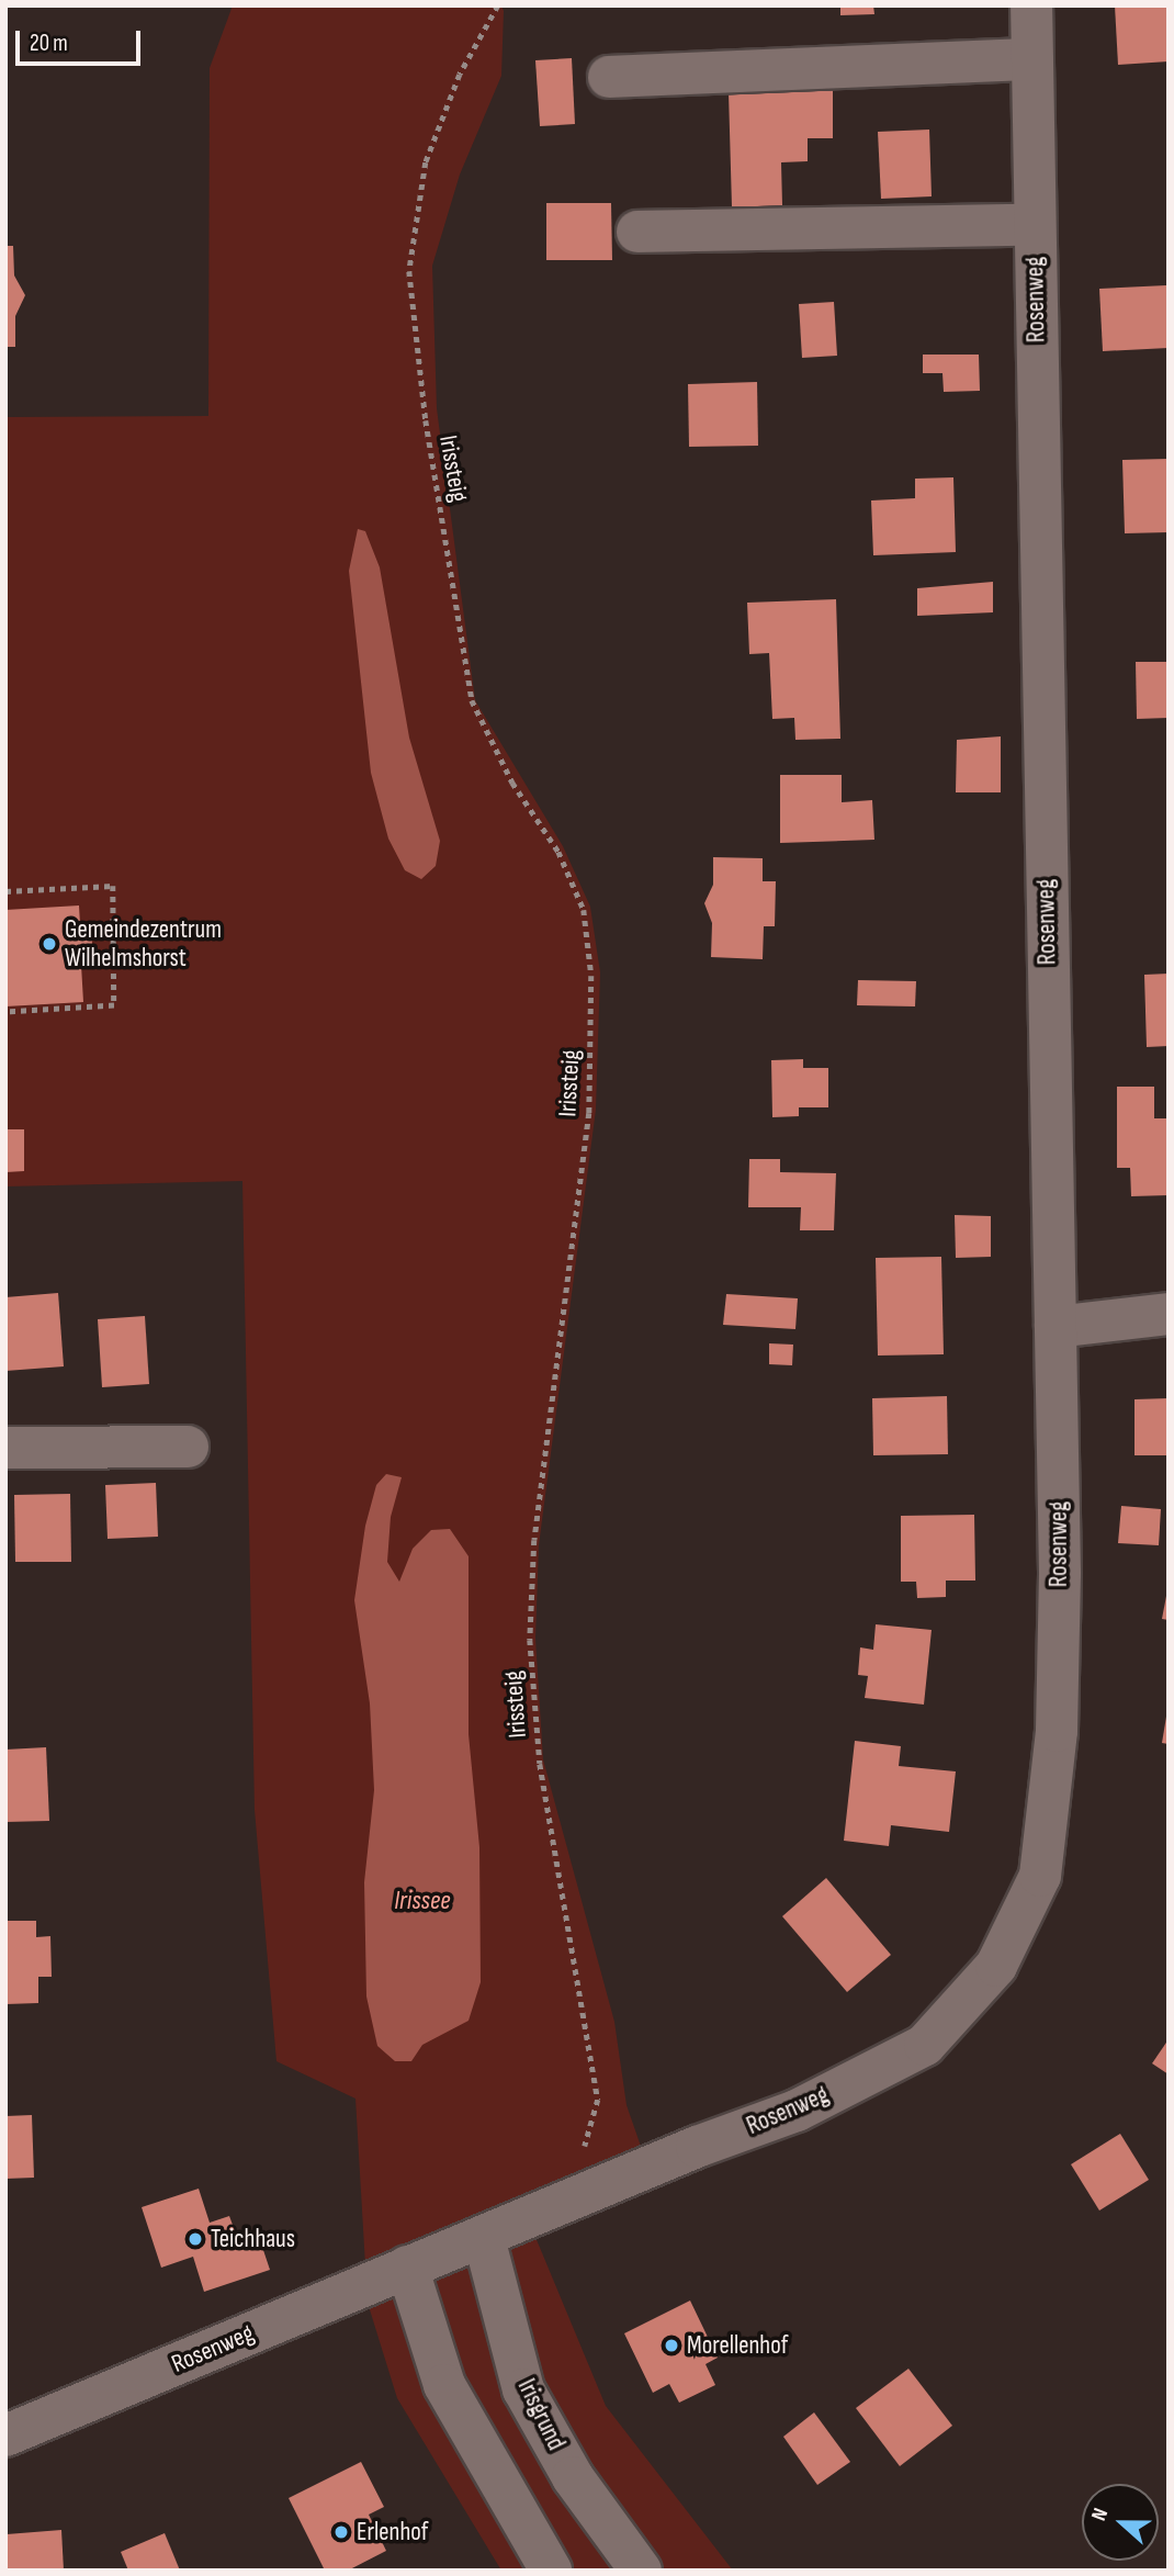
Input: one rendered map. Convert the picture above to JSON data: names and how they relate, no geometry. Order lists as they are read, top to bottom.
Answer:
{
  "streets": {
    "street": ["Rosenweg", "Irisgrund"],
    "path": ["Irissteig"]
  },
  "crossings": [
    ["Rosenweg", "Irissteig"],
    ["Rosenweg", "Irisgrund"]
  ],
  "water": ["Irissee"],
  "places": [
    "Gemeindezentrum Wilhelmshorst",
    "Teichhaus",
    "Morellenhof",
    "Erlenhof"
  ],
  "scale_bar": "20 m",
  "north": "left"
}
